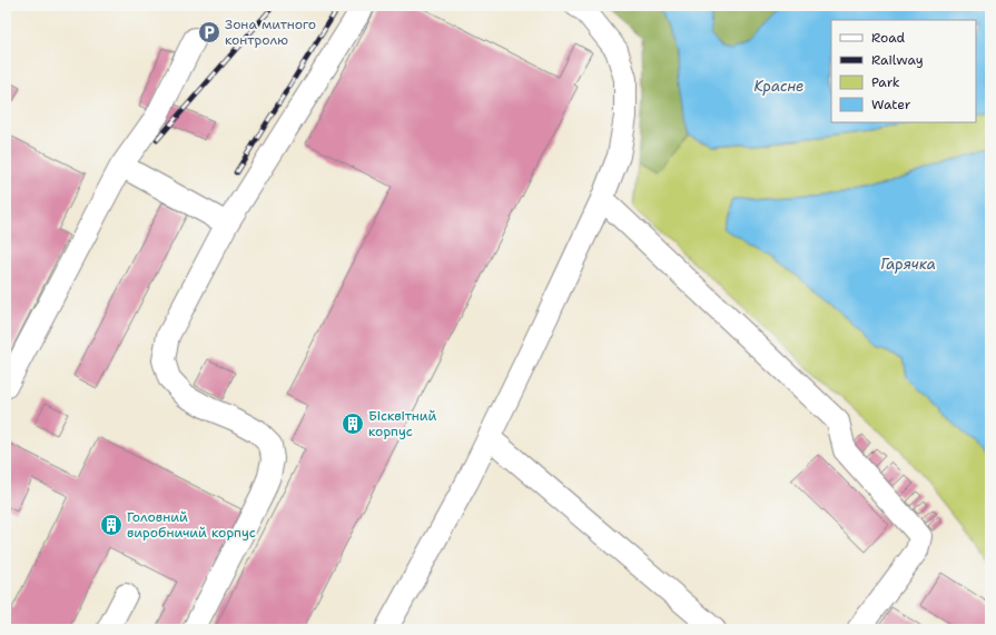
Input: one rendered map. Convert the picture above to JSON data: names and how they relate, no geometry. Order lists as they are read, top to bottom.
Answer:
{
  "water": ["Красне", "Гарячка"],
  "places": {
    "parking": ["Зона митного контролю"],
    "building": ["Бісквітний корпус", "Головний виробничий корпус"]
  },
  "legend": [
    "Road",
    "Railway",
    "Park",
    "Water"
  ]
}
